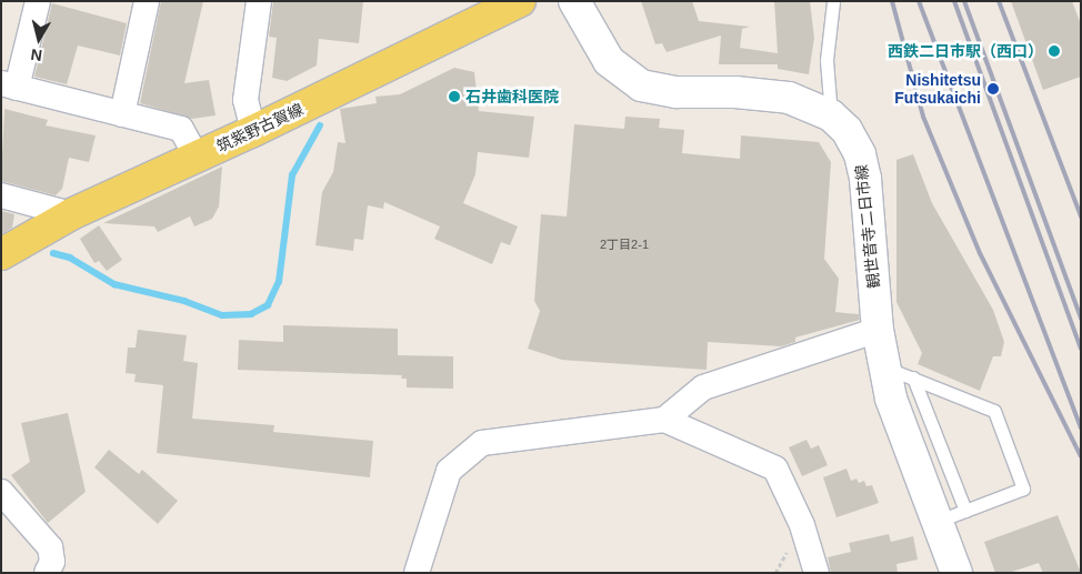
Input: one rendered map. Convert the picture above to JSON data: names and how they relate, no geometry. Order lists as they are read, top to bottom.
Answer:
{
  "streets": {
    "main road": ["筑紫野古賀線", "観世音寺二日市線"]
  },
  "places": ["西鉄二日市駅（西口）", "Nishitetsu Futsukaichi", "石井歯科医院"],
  "house_numbers": ["2丁目2-1"],
  "north": "bottom"
}
